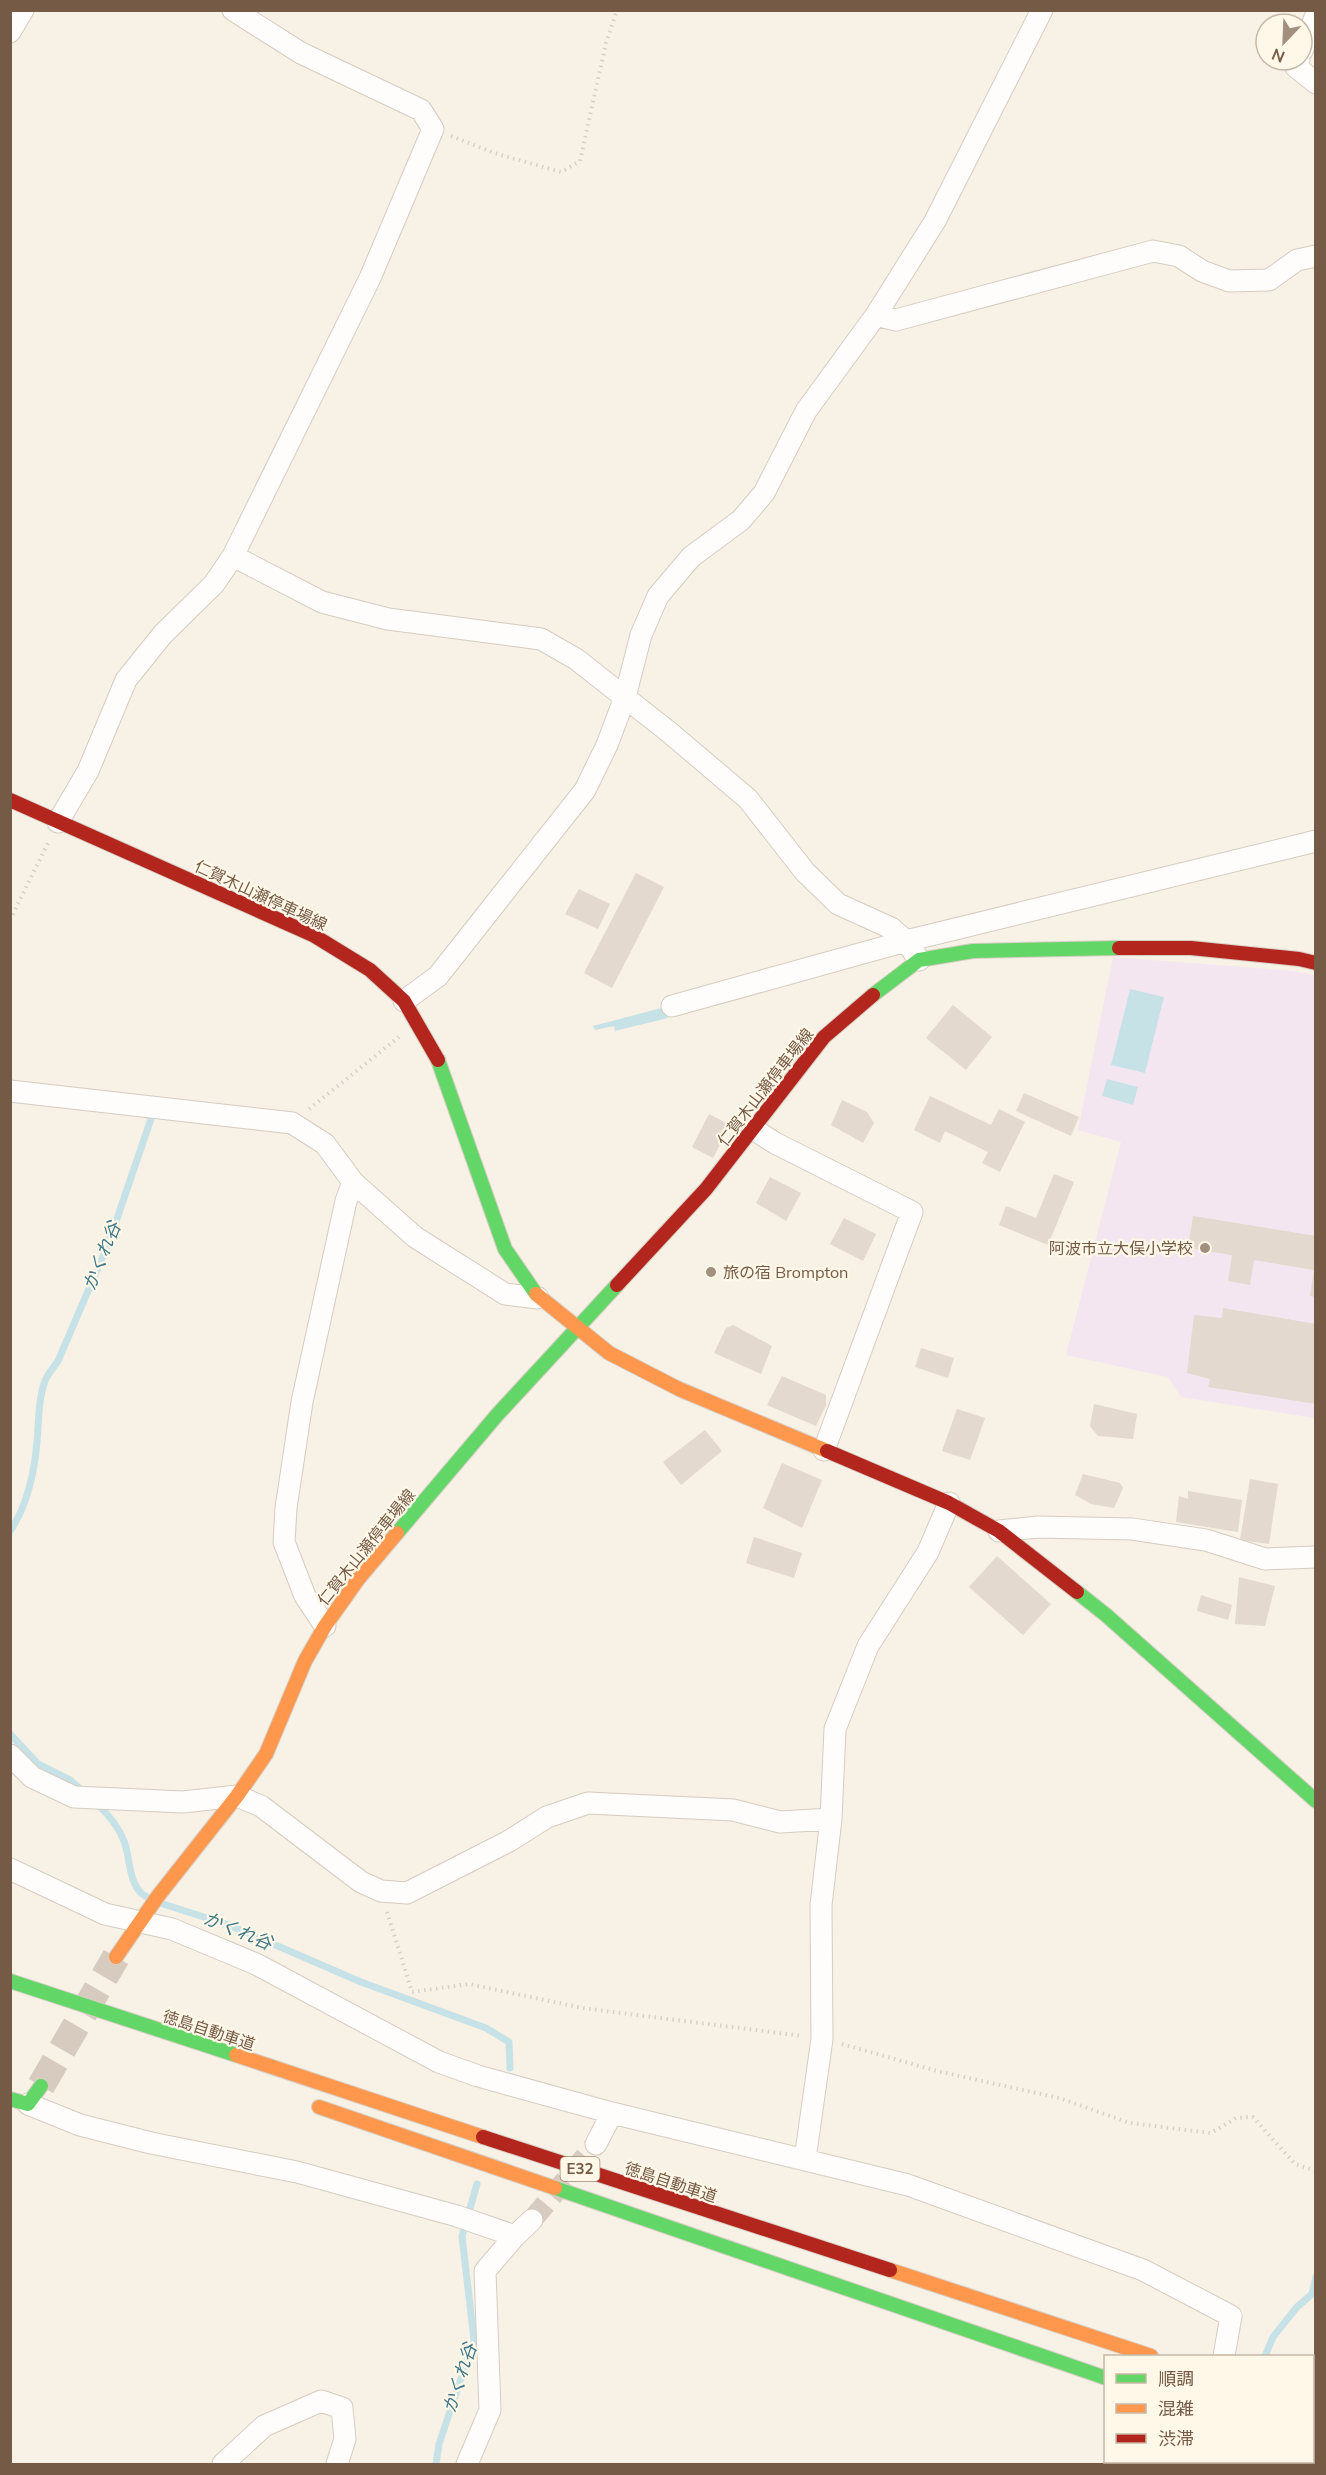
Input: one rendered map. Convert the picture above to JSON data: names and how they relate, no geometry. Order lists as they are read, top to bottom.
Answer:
{
  "streets": {
    "main road": ["仁賀木山瀬停車場線", "徳島自動車道", "E32"]
  },
  "water": ["かくれ谷"],
  "places": ["阿波市立大俣小学校", "旅の宿 Brompton"],
  "legend": ["順調", "混雑", "渋滞"],
  "north": "bottom left"
}
